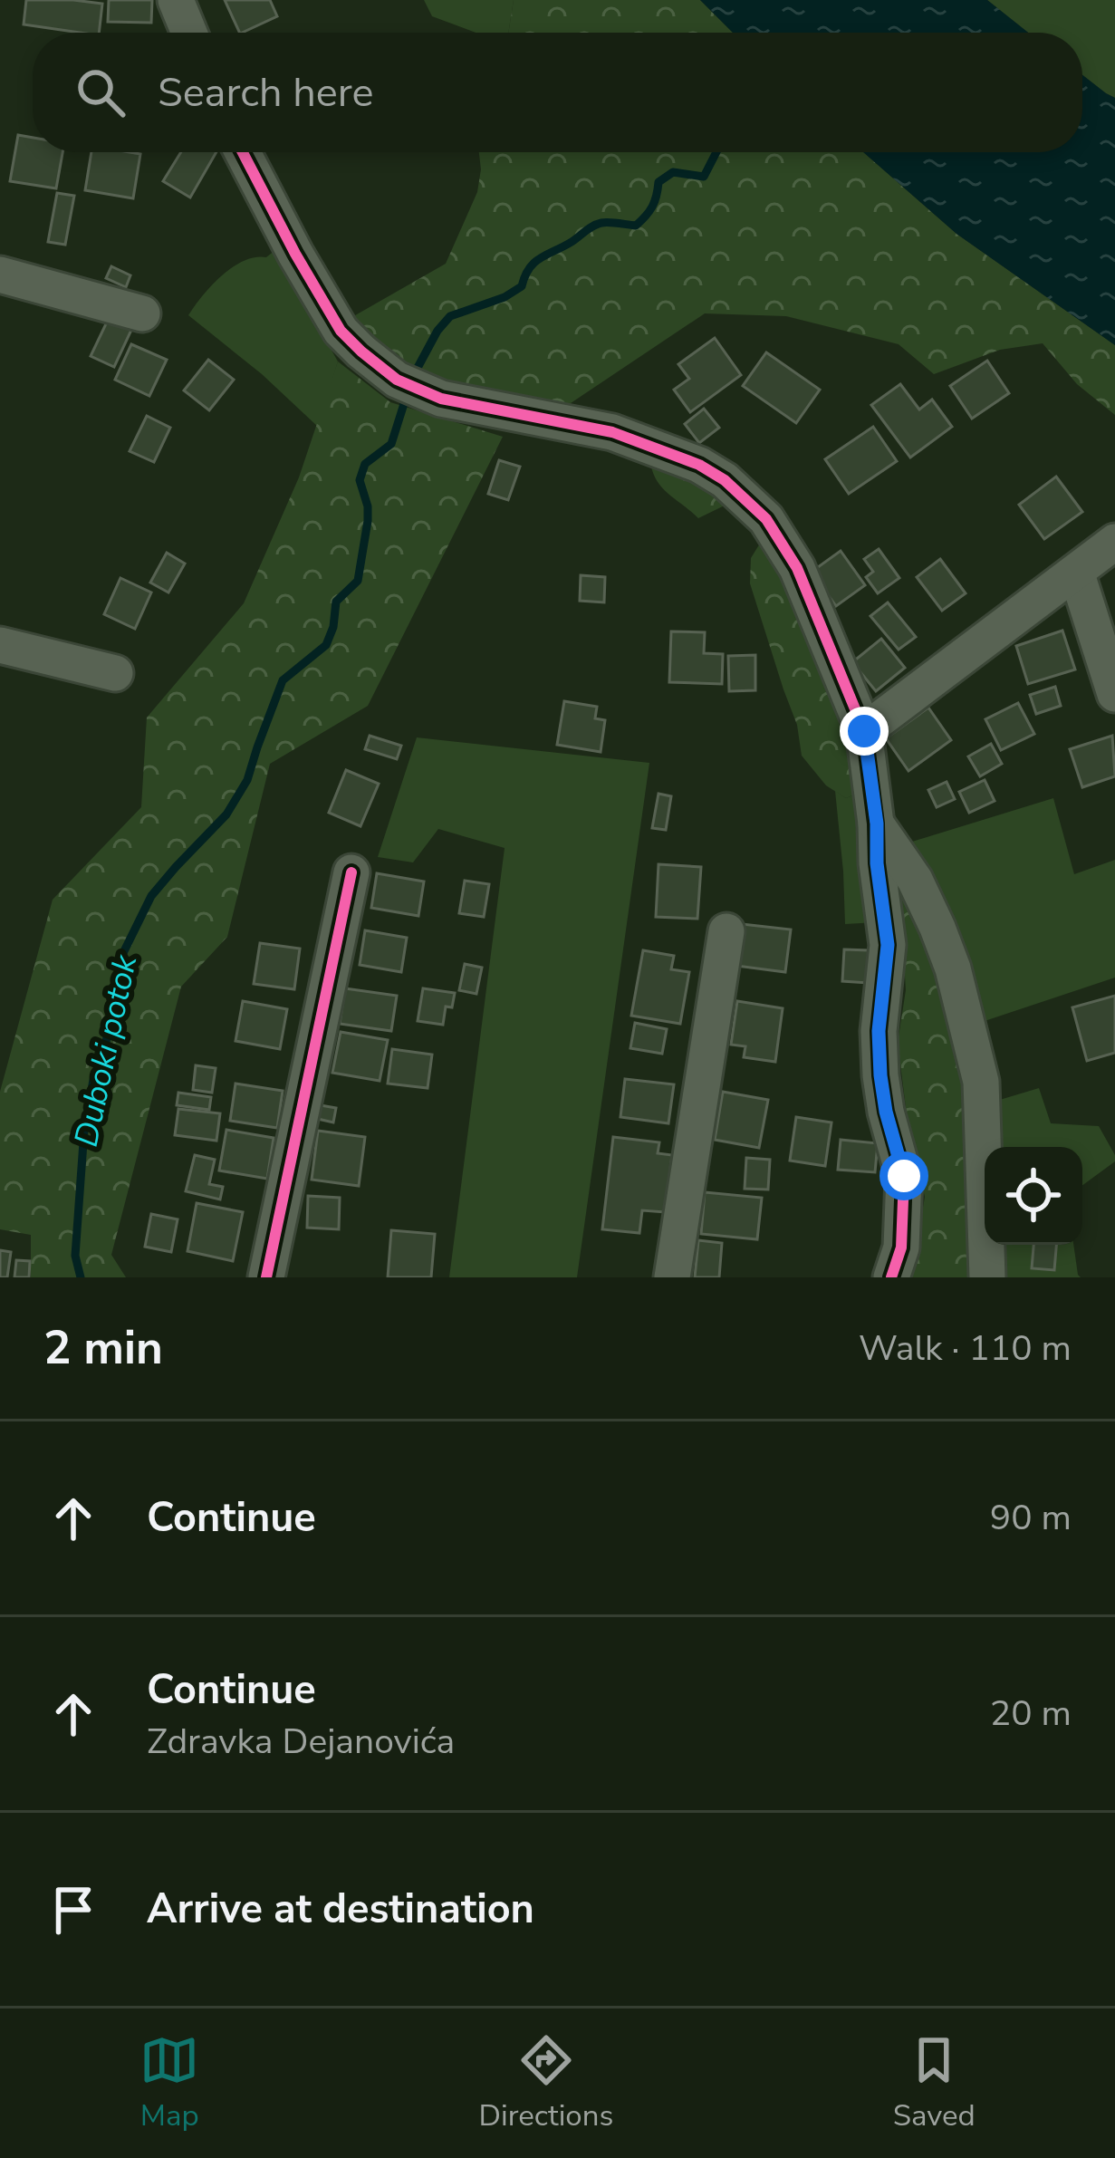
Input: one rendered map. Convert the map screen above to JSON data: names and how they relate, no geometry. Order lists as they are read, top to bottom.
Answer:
{
  "water": ["Duboki potok"],
  "page": {
    "search": "Search here",
    "heading": ["2 min", "Walk · 110 m"],
    "list": [
      ["Continue", "90 m"],
      ["Continue", "Zdravka Dejanovića", "20 m"],
      "Arrive at destination"
    ],
    "nav": ["Map", "Directions", "Saved"]
  }
}
